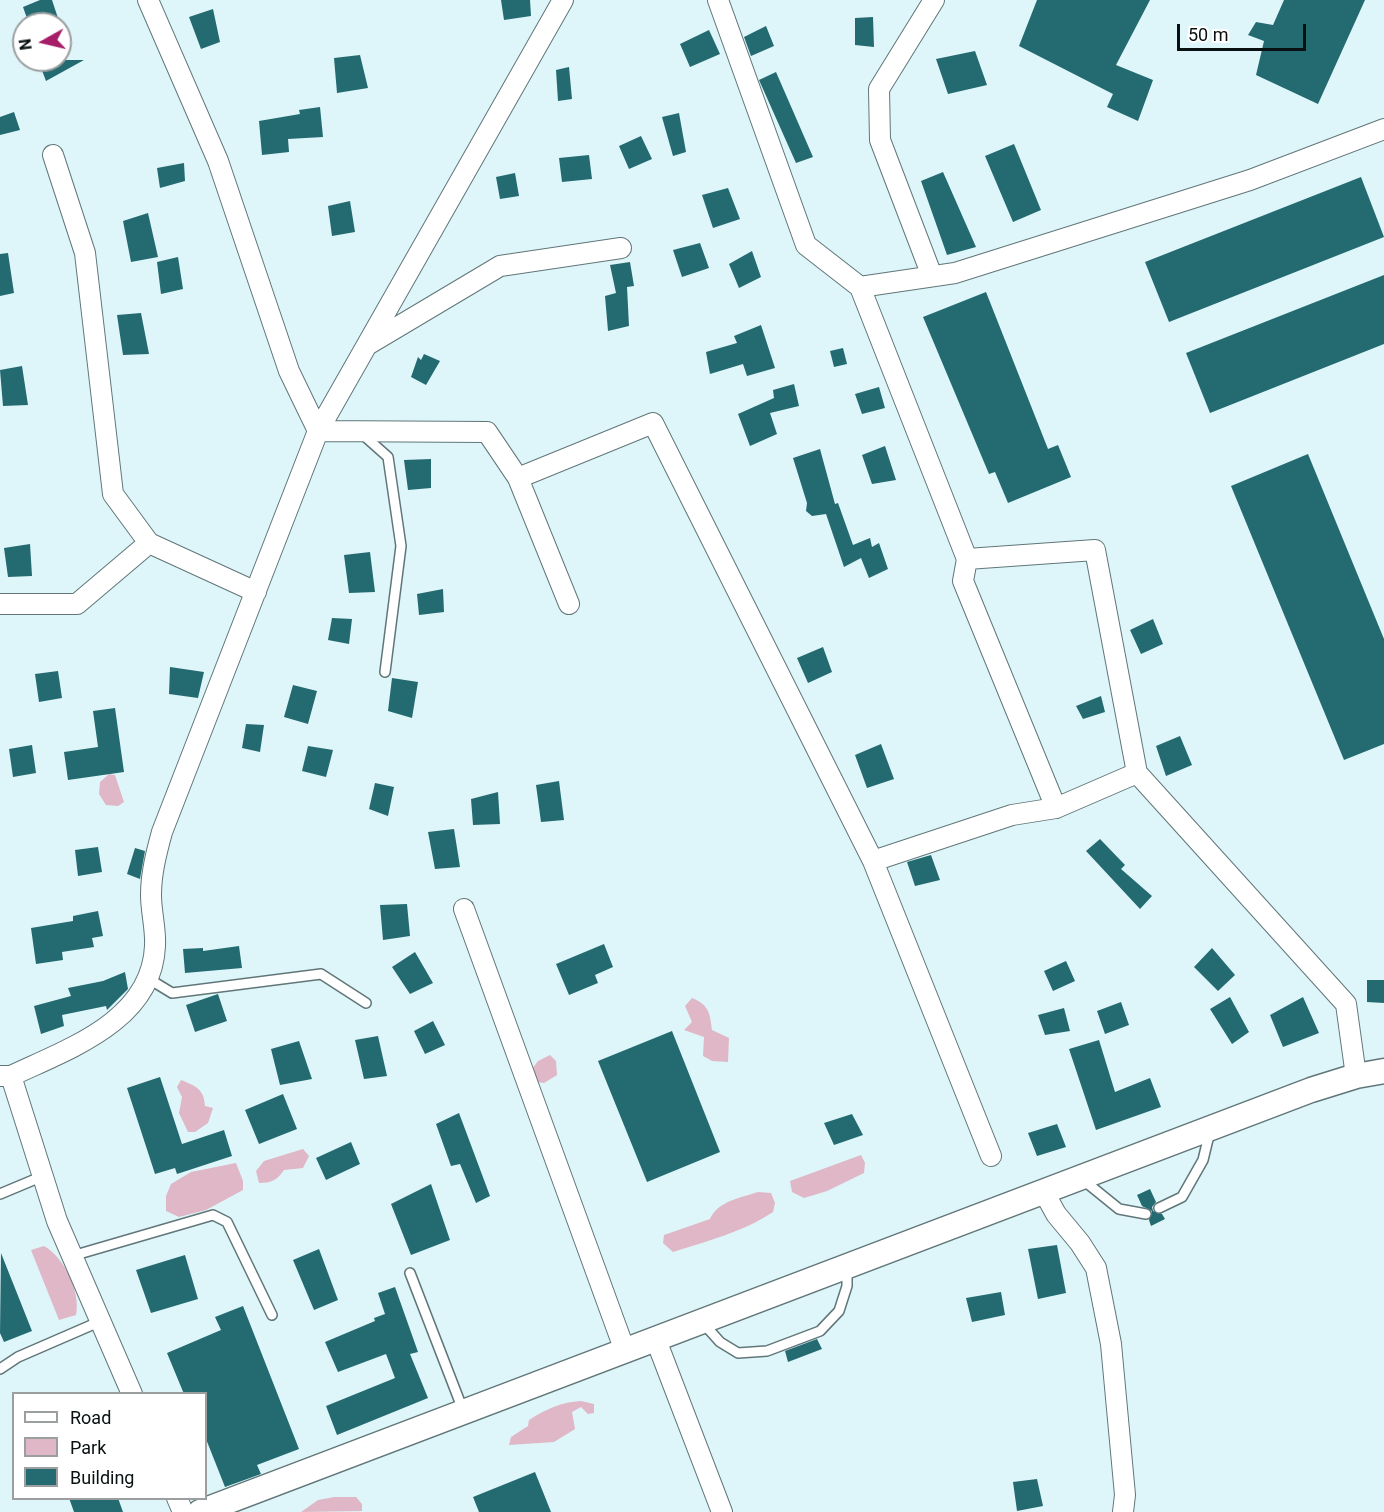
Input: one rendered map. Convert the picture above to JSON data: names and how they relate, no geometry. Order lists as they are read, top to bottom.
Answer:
{
  "legend": ["Road", "Park", "Building"],
  "scale_bar": "50 m",
  "north": "left"
}
